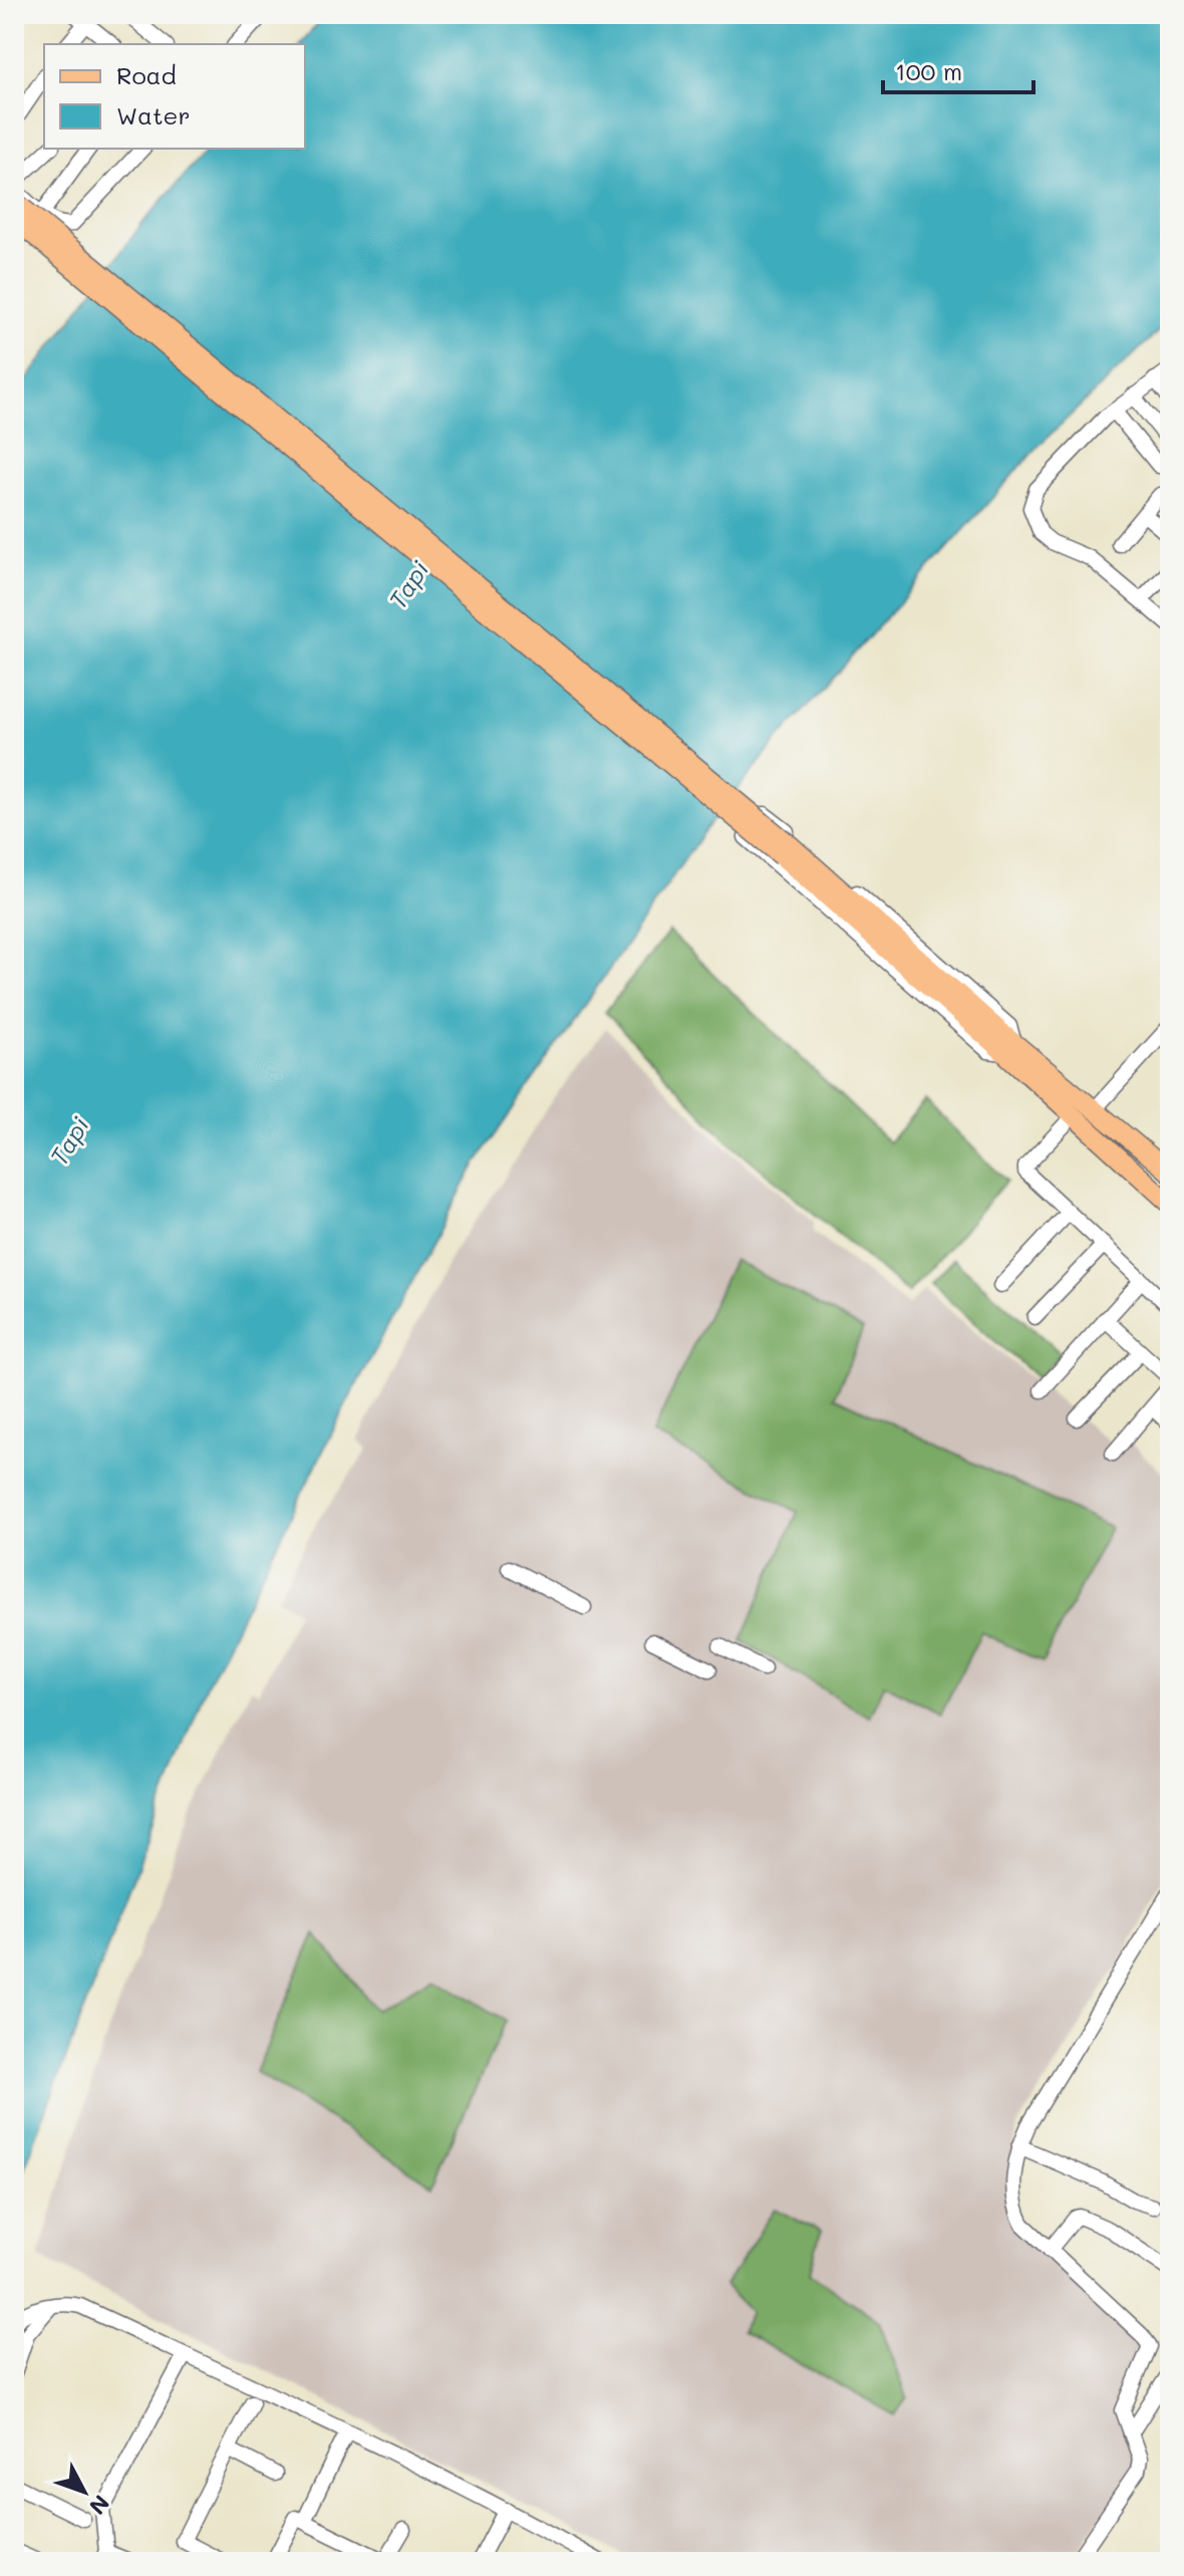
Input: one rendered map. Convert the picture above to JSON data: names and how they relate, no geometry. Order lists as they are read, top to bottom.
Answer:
{
  "water": ["Tapi"],
  "legend": ["Road", "Water"],
  "scale_bar": "100 m",
  "north": "bottom right"
}
